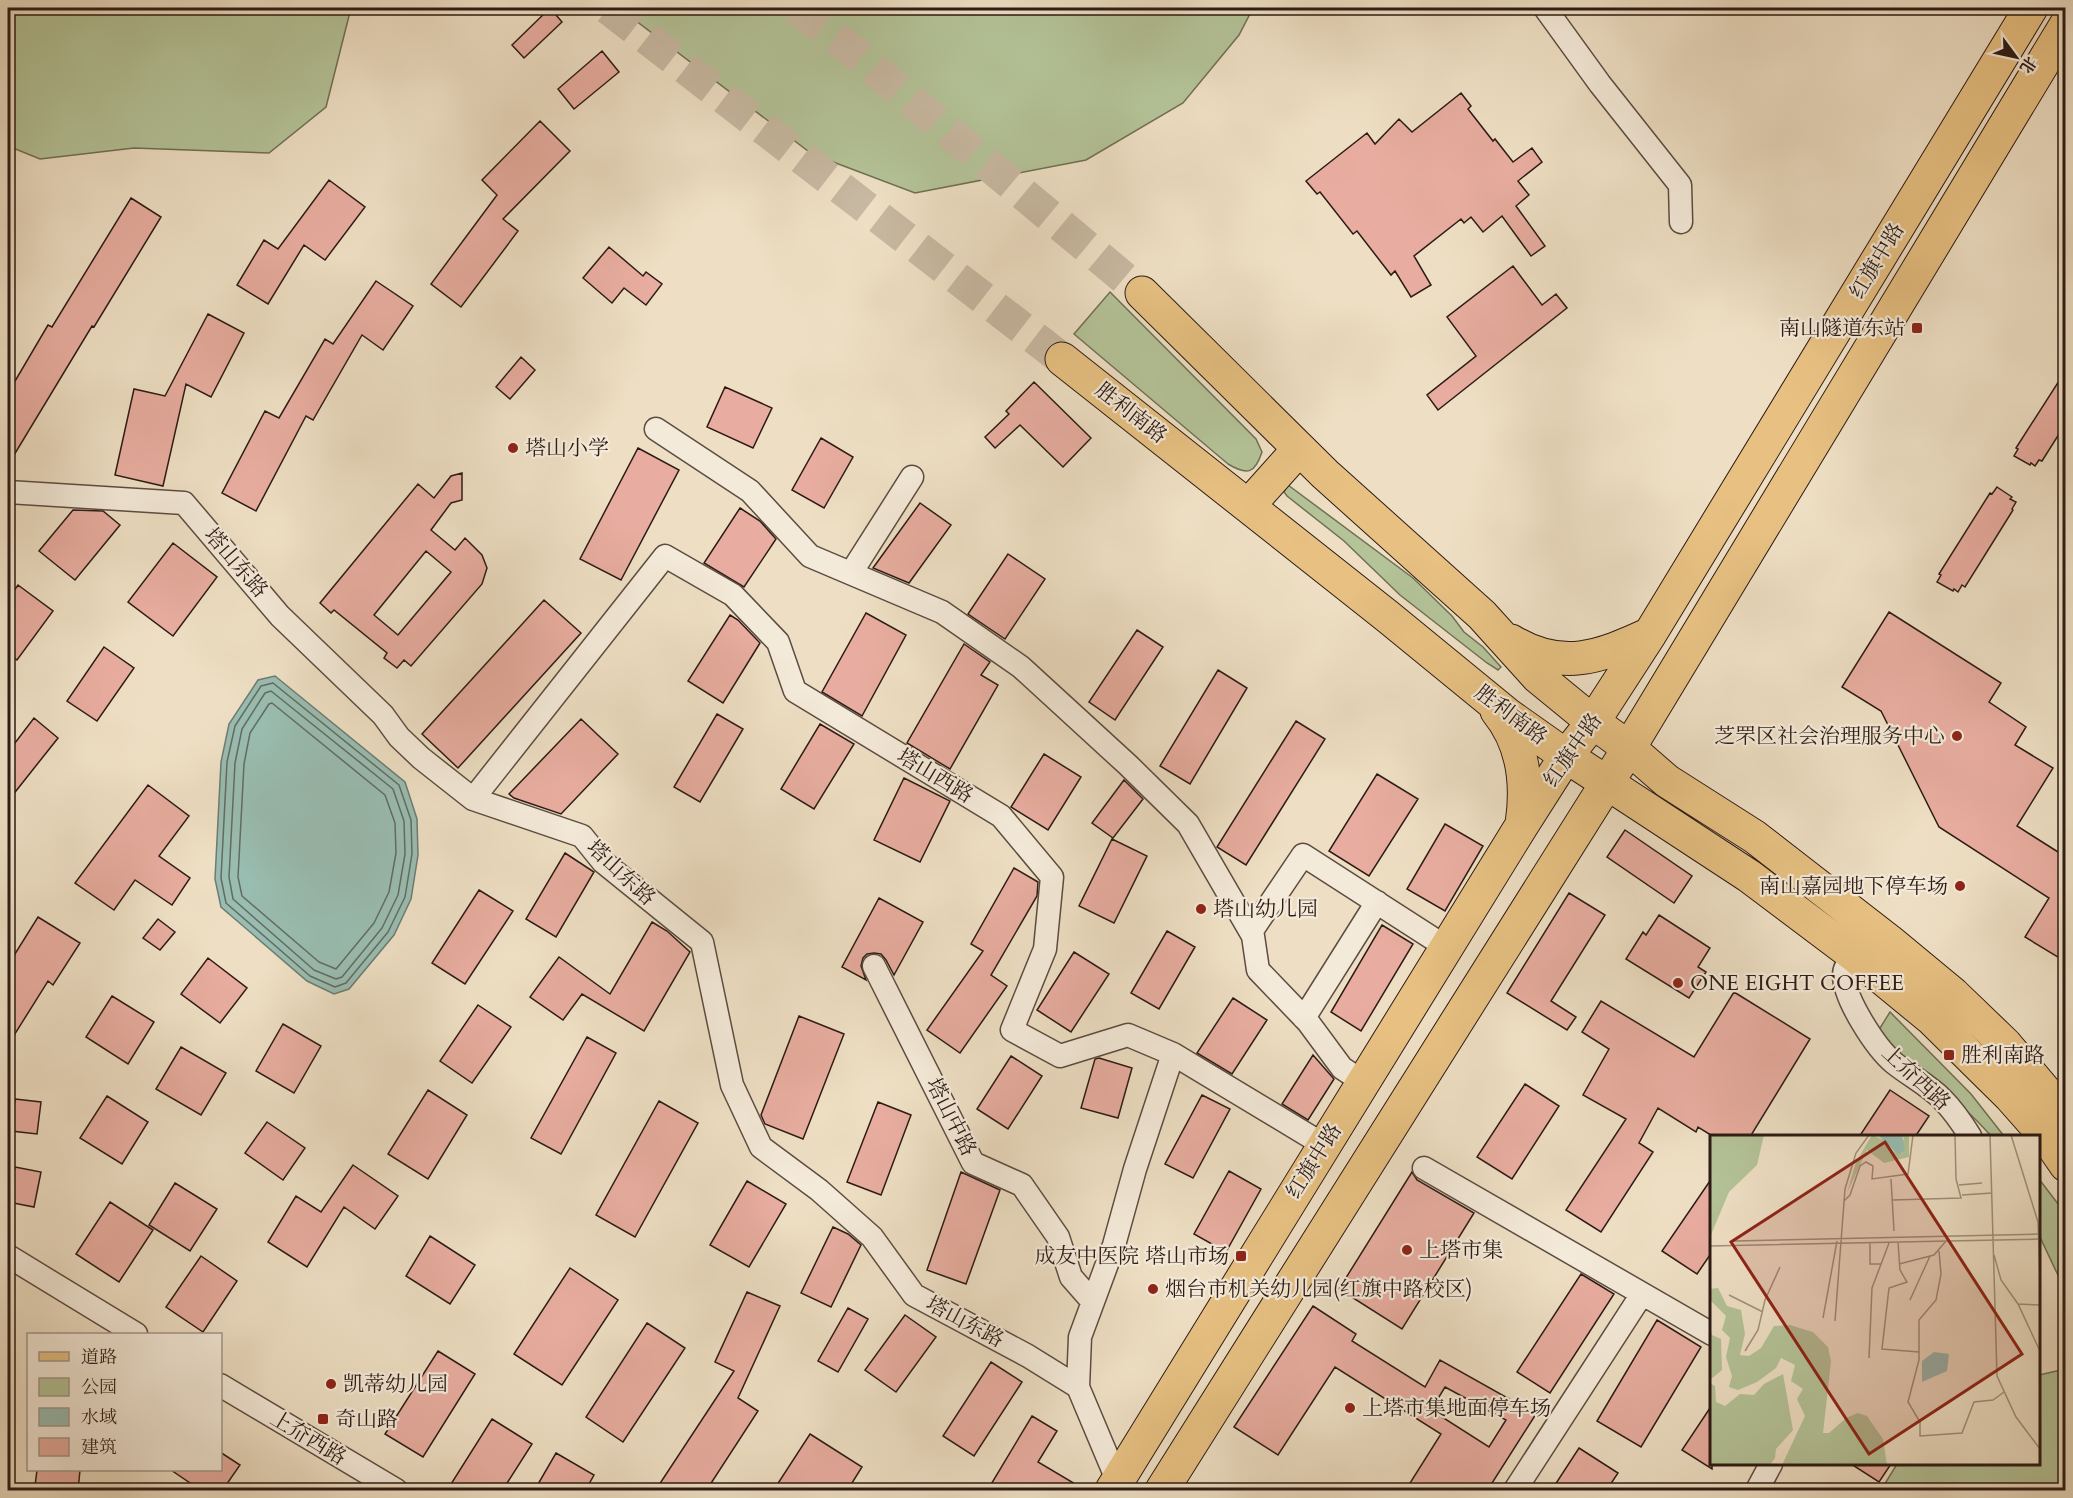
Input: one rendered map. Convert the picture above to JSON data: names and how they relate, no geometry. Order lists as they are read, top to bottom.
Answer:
{
  "streets": {
    "main road": ["红旗中路", "胜利南路"],
    "street": [
      "塔山东路",
      "塔山西路",
      "上夼西路",
      "塔山中路"
    ]
  },
  "crossings": [
    ["红旗中路", "胜利南路"],
    ["红旗中路", "塔山西路"],
    ["胜利南路", "上夼西路"],
    ["塔山东路", "塔山西路"]
  ],
  "places": {
    "transit": [
      "南山隧道东站",
      "胜利南路",
      "成友中医院 塔山市场",
      "奇山路"
    ],
    "other": [
      "塔山小学",
      "芝罘区社会治理服务中心",
      "南山嘉园地下停车场",
      "塔山幼儿园",
      "ONE EIGHT COFFEE",
      "上塔市集",
      "烟台市机关幼儿园(红旗中路校区)",
      "凯蒂幼儿园",
      "上塔市集地面停车场"
    ]
  },
  "legend": [
    "道路",
    "公园",
    "水域",
    "建筑"
  ],
  "north": "bottom right"
}
